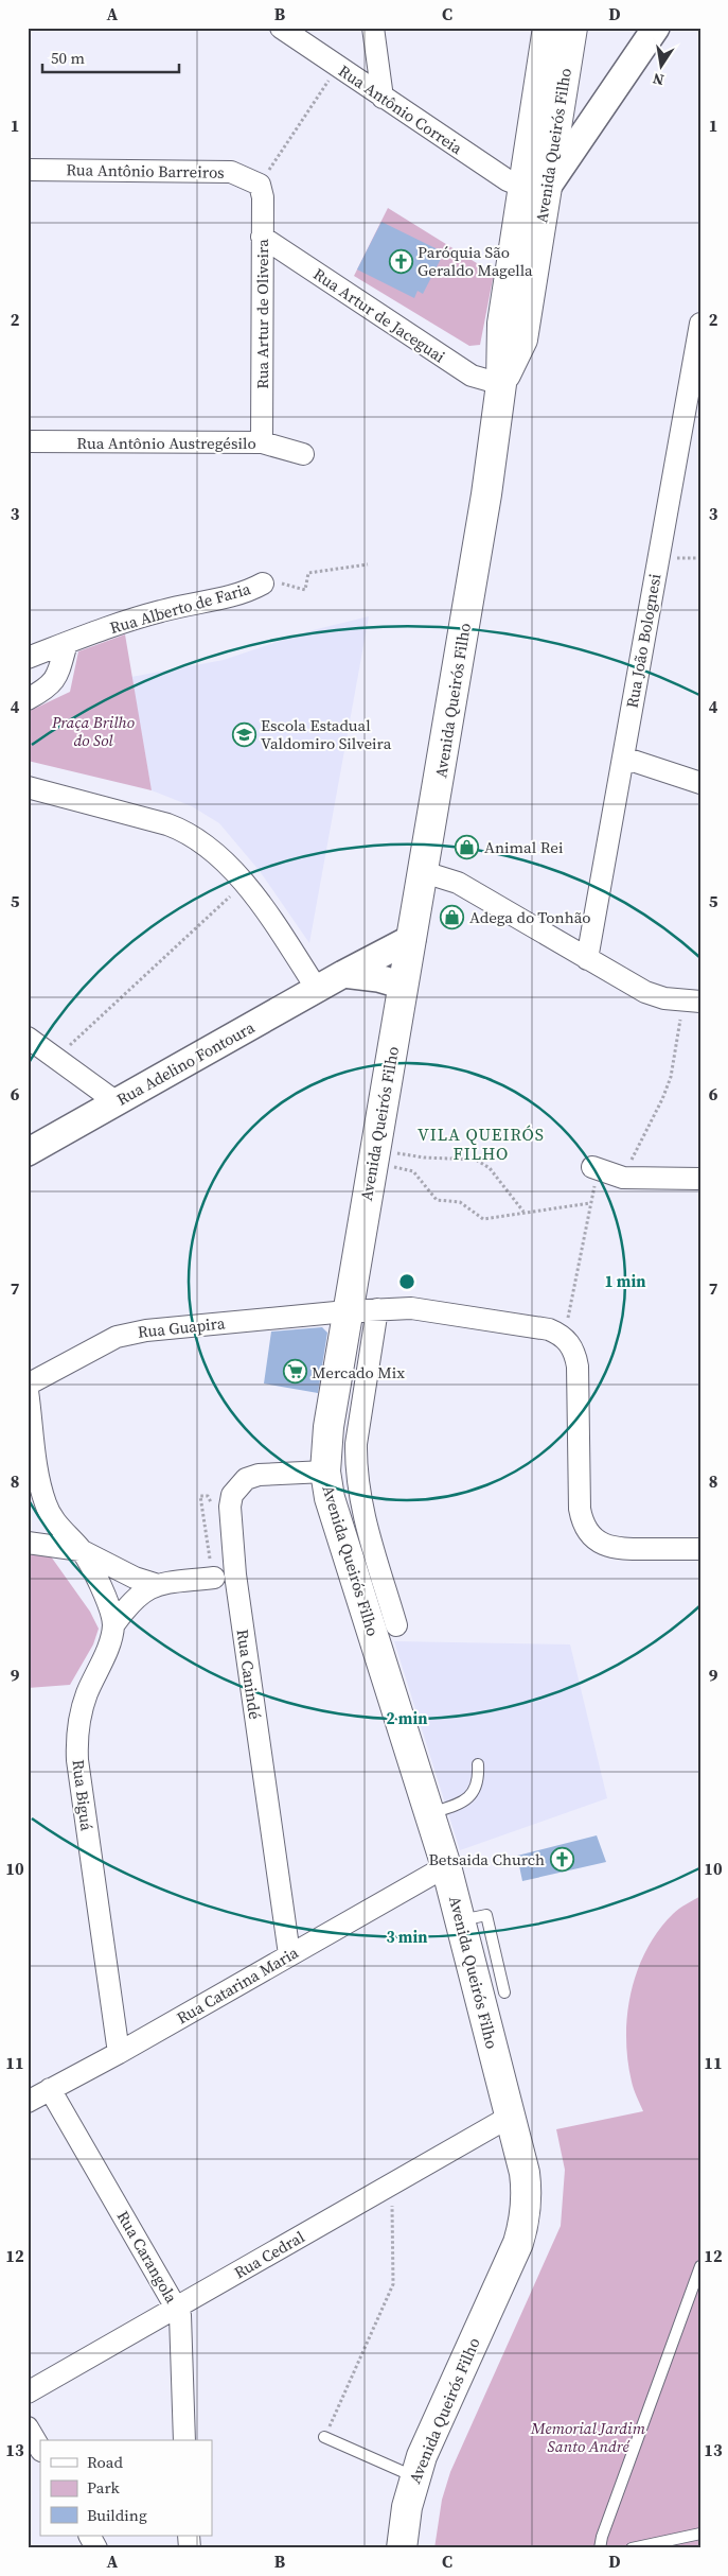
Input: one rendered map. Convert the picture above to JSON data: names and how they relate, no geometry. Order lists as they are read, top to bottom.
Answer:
{
  "streets": {
    "main road": ["Avenida Queirós Filho"],
    "street": [
      "Rua Antônio Correia",
      "Rua Antônio Barreiros",
      "Rua Artur de Oliveira",
      "Rua Artur de Jaceguai",
      "Rua Antônio Austregésilo",
      "Rua Alberto de Faria",
      "Rua João Bolognesi",
      "Rua Adelino Fontoura",
      "Rua Guapira",
      "Rua Canindé",
      "Rua Biguá",
      "Rua Catarina Maria",
      "Rua Cedral",
      "Rua Carangola"
    ]
  },
  "crossings": [
    ["Rua Antônio Correia", "Avenida Queirós Filho"],
    ["Avenida Queirós Filho", "Rua Artur de Jaceguai"],
    ["Avenida Queirós Filho", "Rua Adelino Fontoura"],
    ["Avenida Queirós Filho", "Rua Guapira"],
    ["Avenida Queirós Filho", "Rua Catarina Maria"],
    ["Avenida Queirós Filho", "Rua Cedral"],
    ["Rua Antônio Barreiros", "Rua Artur de Oliveira"],
    ["Rua Artur de Oliveira", "Rua Artur de Jaceguai"],
    ["Rua Artur de Oliveira", "Rua Antônio Austregésilo"],
    ["Rua Canindé", "Rua Catarina Maria"],
    ["Rua Biguá", "Rua Catarina Maria"],
    ["Rua Catarina Maria", "Rua Carangola"],
    ["Rua Cedral", "Rua Carangola"]
  ],
  "districts": ["VILA QUEIRÓS FILHO"],
  "parks": ["Praça Brilho do Sol", "Memorial Jardim Santo André"],
  "places": {
    "church": ["Paróquia São Geraldo Magella", "Betsaida Church"],
    "school or university": ["Escola Estadual Valdomiro Silveira"],
    "shop": ["Animal Rei", "Adega do Tonhão"],
    "supermarket": ["Mercado Mix"]
  },
  "legend": ["Road", "Park", "Building"],
  "scale_bar": "50 m",
  "north": "bottom",
  "grid": {
    "columns": [
      "A",
      "B",
      "C",
      "D"
    ],
    "rows": [
      "1",
      "2",
      "3",
      "4",
      "5",
      "6",
      "7",
      "8",
      "9",
      "10",
      "11",
      "12",
      "13"
    ]
  },
  "rings": ["1 min", "2 min", "3 min"]
}
